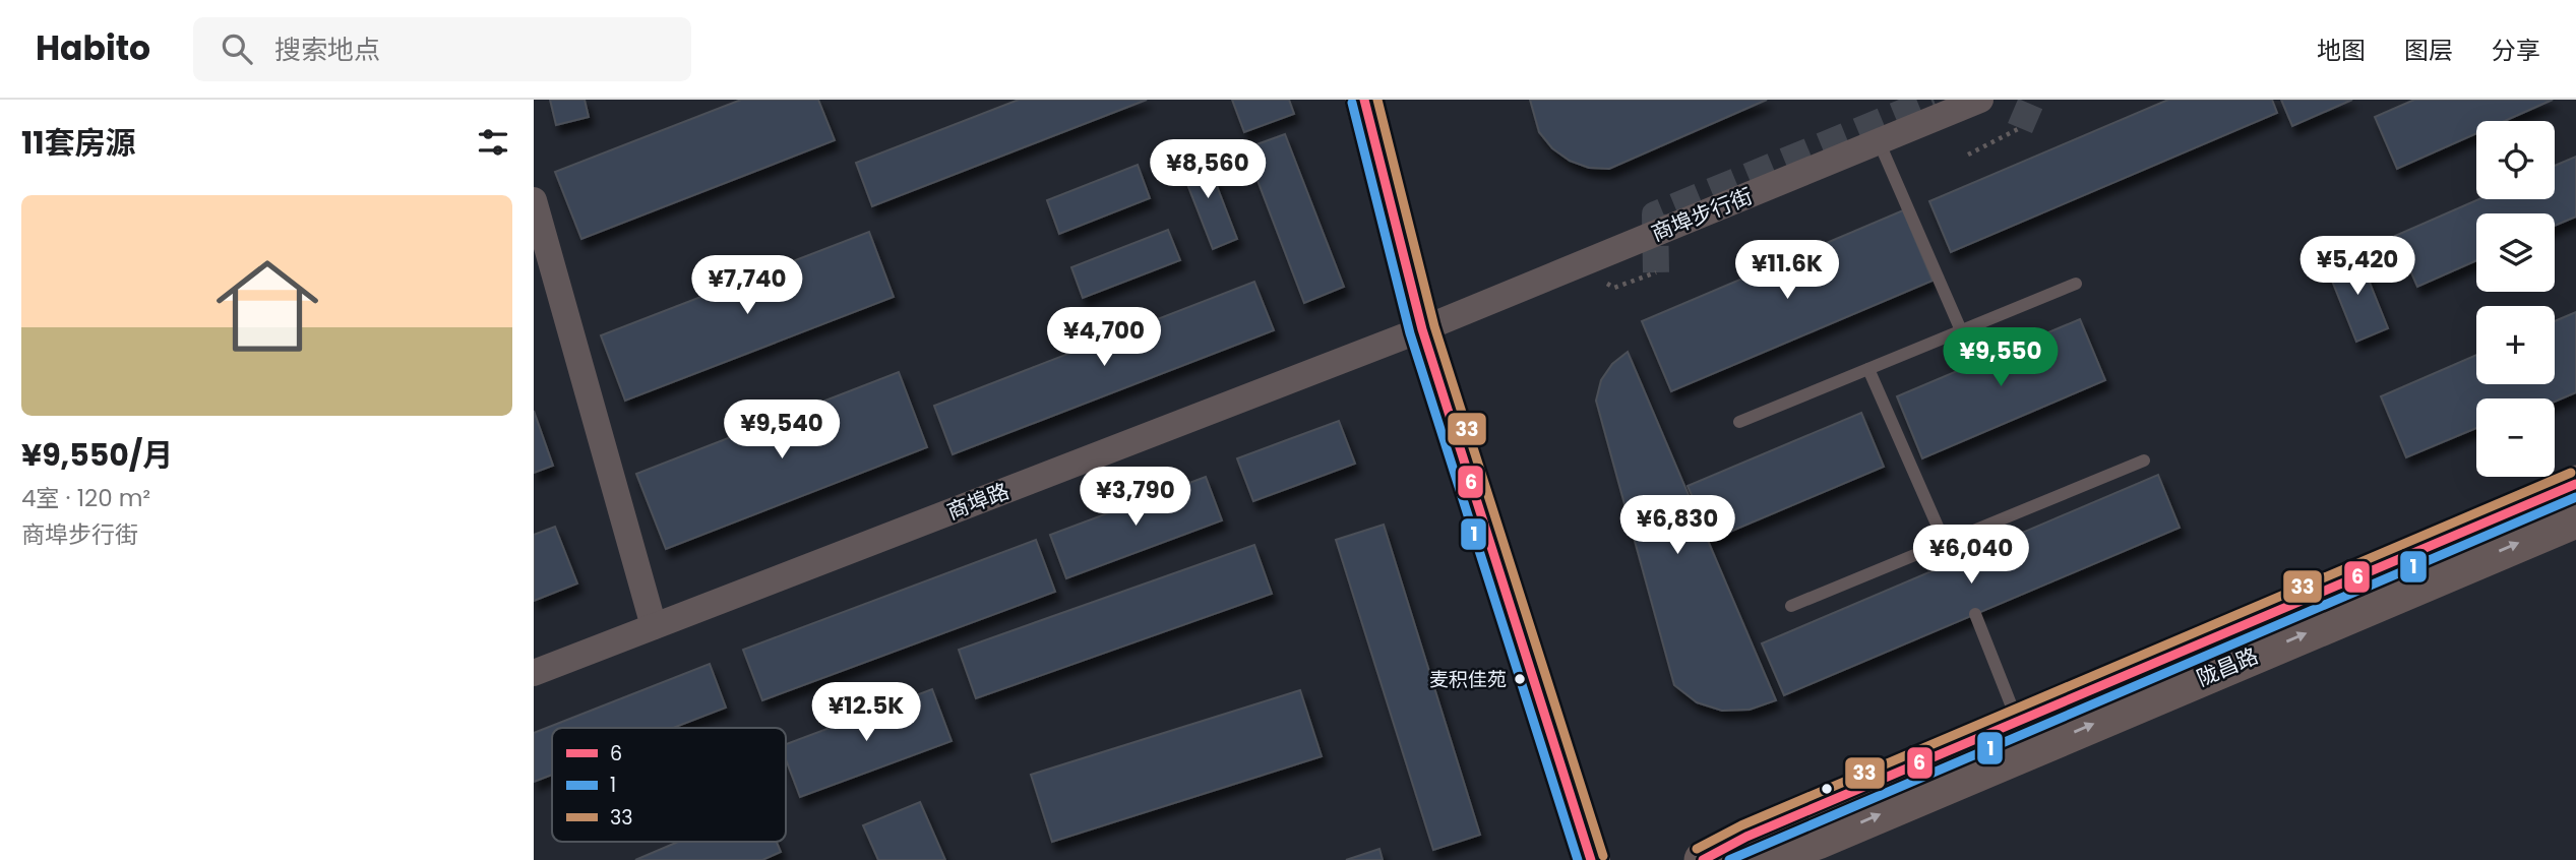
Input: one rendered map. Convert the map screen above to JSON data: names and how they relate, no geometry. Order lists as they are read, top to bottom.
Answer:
{
  "streets": {
    "main road": ["陇昌路"],
    "street": ["商埠步行街", "商埠路"]
  },
  "crossings": [
    ["商埠步行街", "商埠路"]
  ],
  "places": ["麦积佳苑"],
  "lines": ["transit line 6", "transit line 33", "transit line 1"],
  "legend": ["6", "1", "33"],
  "page": {
    "header": "Habito",
    "search": "搜索地点",
    "nav": ["地图", "图层", "分享"],
    "heading": "11套房源",
    "map_buttons": ["+", "−"],
    "price": [
      "¥8,560",
      "¥5,420",
      "¥11.6K",
      "¥7,740",
      "¥4,700",
      "¥9,550",
      "¥9,540",
      "¥3,790",
      "¥6,830",
      "¥6,040",
      "¥12.5K"
    ],
    "list": [
      {
        "name": "¥9,550/月",
        "note": "4室 · 120 m² · 商埠步行街"
      }
    ]
  }
}
